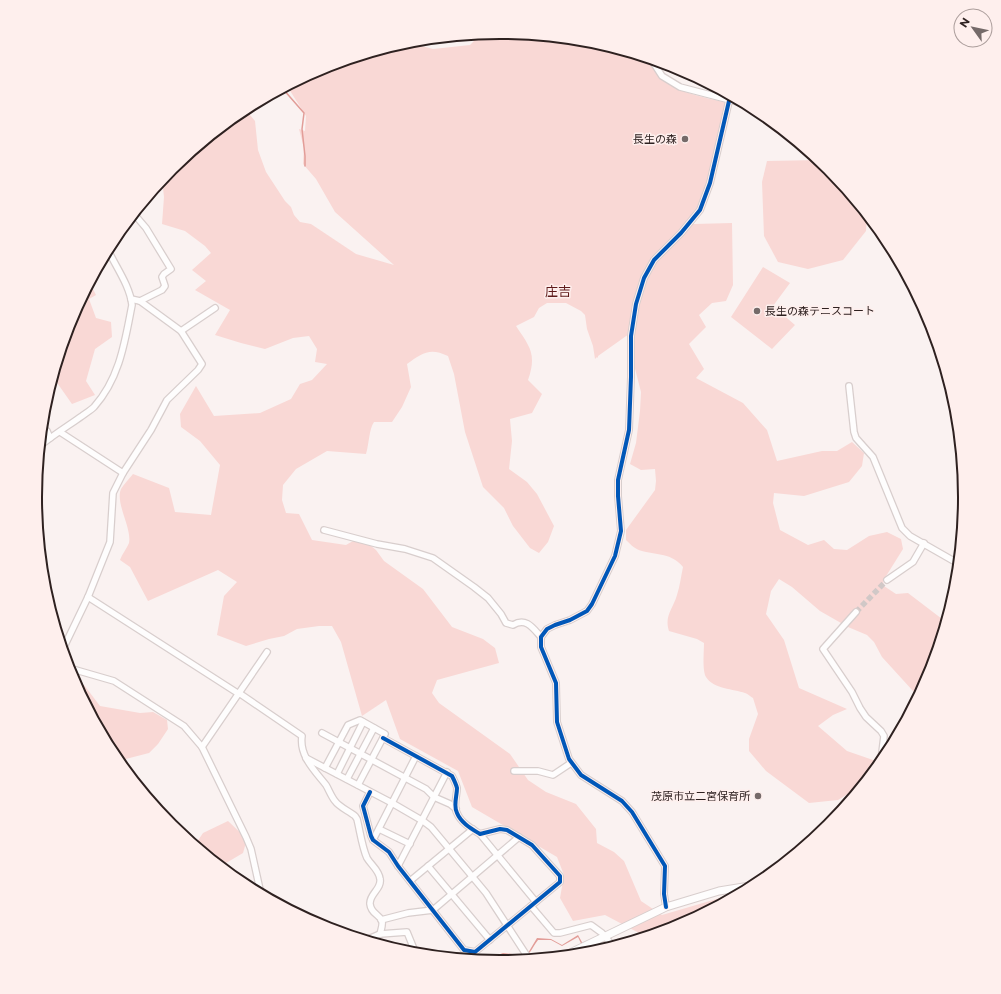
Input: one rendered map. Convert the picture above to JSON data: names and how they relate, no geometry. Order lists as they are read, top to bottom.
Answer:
{
  "districts": ["庄吉"],
  "places": ["長生の森", "長生の森テニスコート", "茂原市立二宮保育所"],
  "north": "top left"
}
